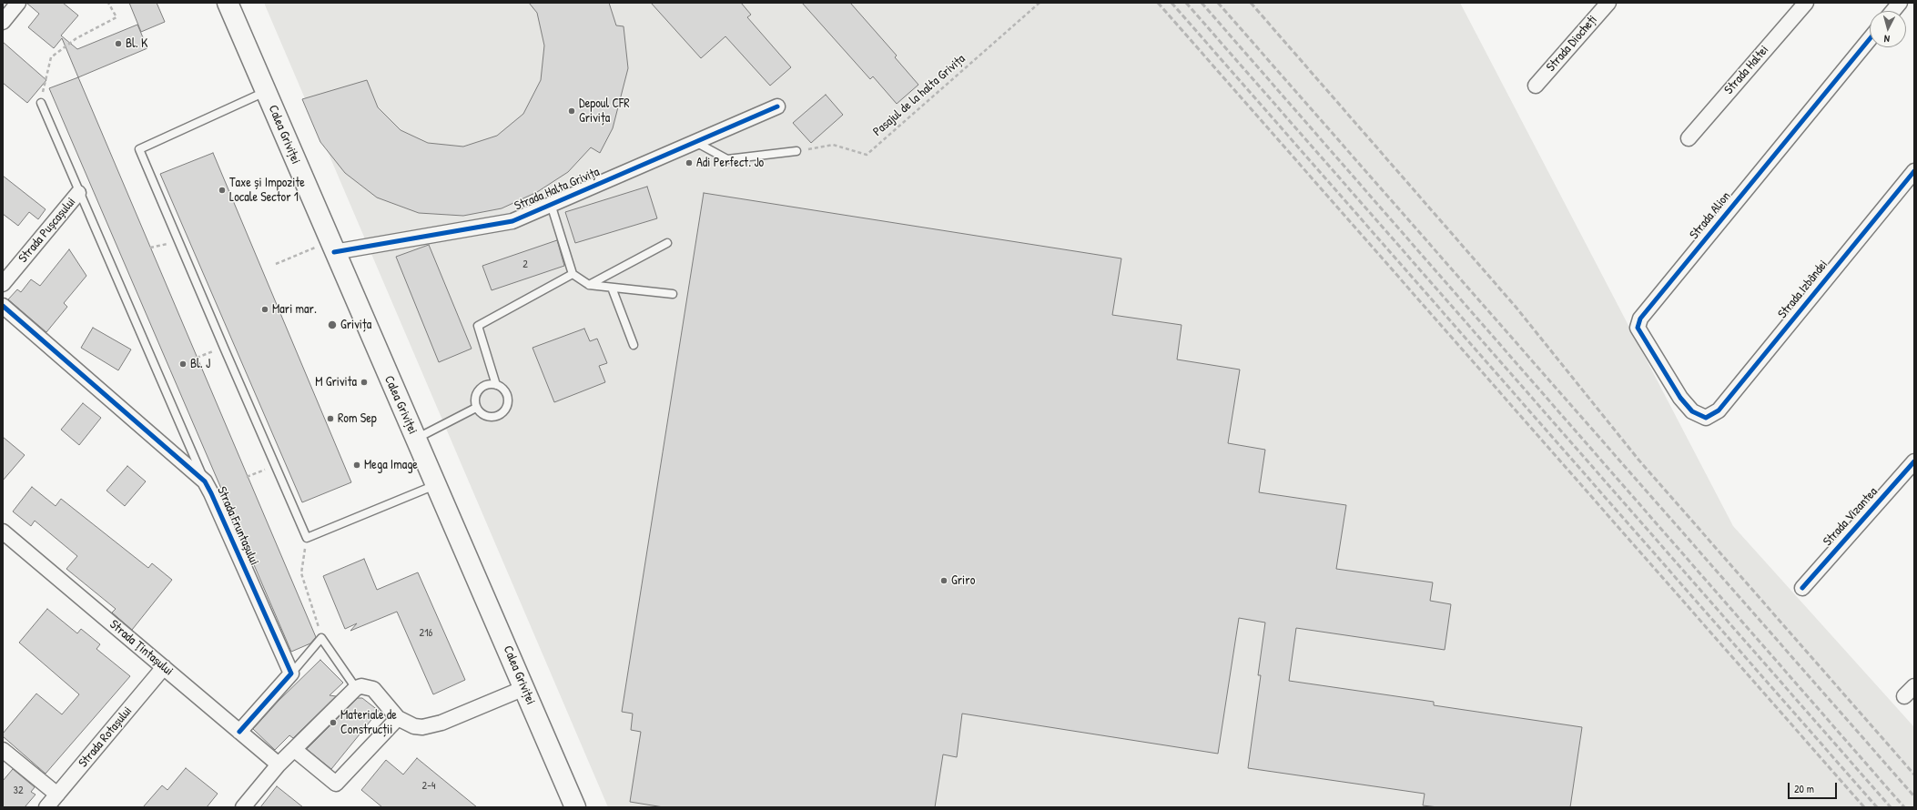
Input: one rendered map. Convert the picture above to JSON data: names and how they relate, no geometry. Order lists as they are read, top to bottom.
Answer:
{
  "streets": {
    "main road": ["Calea Griviței"],
    "street": [
      "Strada Diocheți",
      "Strada Haltei",
      "Strada Halta Grivița",
      "Strada Alion",
      "Strada Pușcașului",
      "Strada Izbândei",
      "Strada Vizantea",
      "Strada Fruntașului",
      "Strada Țintașului",
      "Strada Rotașului"
    ],
    "path": ["Pasajul de la halta Grivița"]
  },
  "crossings": [
    ["Calea Griviței", "Strada Halta Grivița"],
    ["Strada Alion", "Strada Izbândei"],
    ["Strada Țintașului", "Strada Rotașului"]
  ],
  "places": [
    "Bl. K",
    "Depoul CFR Grivița",
    "Adi Perfect. Jo",
    "Taxe și Impozite Locale Sector 1",
    "Mari mar.",
    "Grivița",
    "Bl. J",
    "M Grivita",
    "Rom Sep",
    "Mega Image",
    "Griro",
    "Materiale de Construcții"
  ],
  "house_numbers": [
    "2",
    "216",
    "2-4",
    "32"
  ],
  "scale_bar": "20 m",
  "north": "bottom"
}
